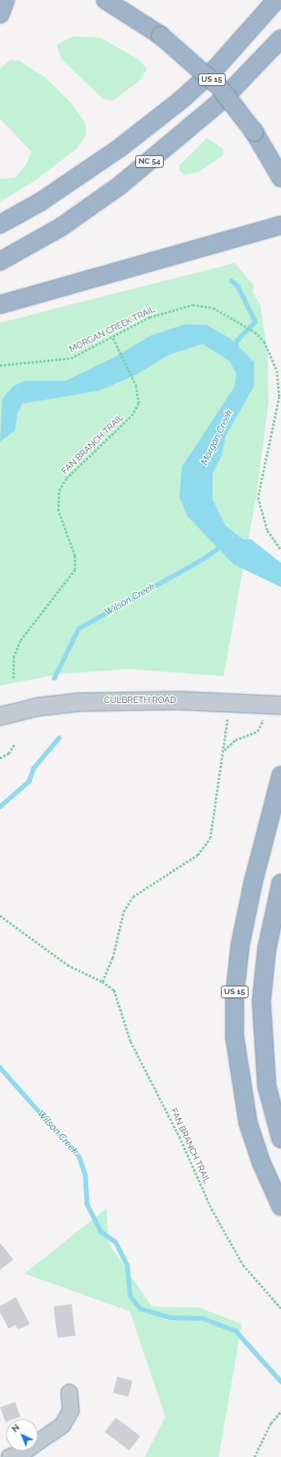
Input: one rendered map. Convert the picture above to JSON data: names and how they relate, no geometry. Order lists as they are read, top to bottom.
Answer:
{
  "streets": {
    "highway": ["US 15", "NC 54"],
    "street": ["CULBRETH ROAD"],
    "path": ["MORGAN CREEK TRAIL", "FAN BRANCH TRAIL"]
  },
  "crossings": [
    ["MORGAN CREEK TRAIL", "FAN BRANCH TRAIL"]
  ],
  "water": ["Morgan Creek", "Wilson Creek"],
  "north": "top left"
}
